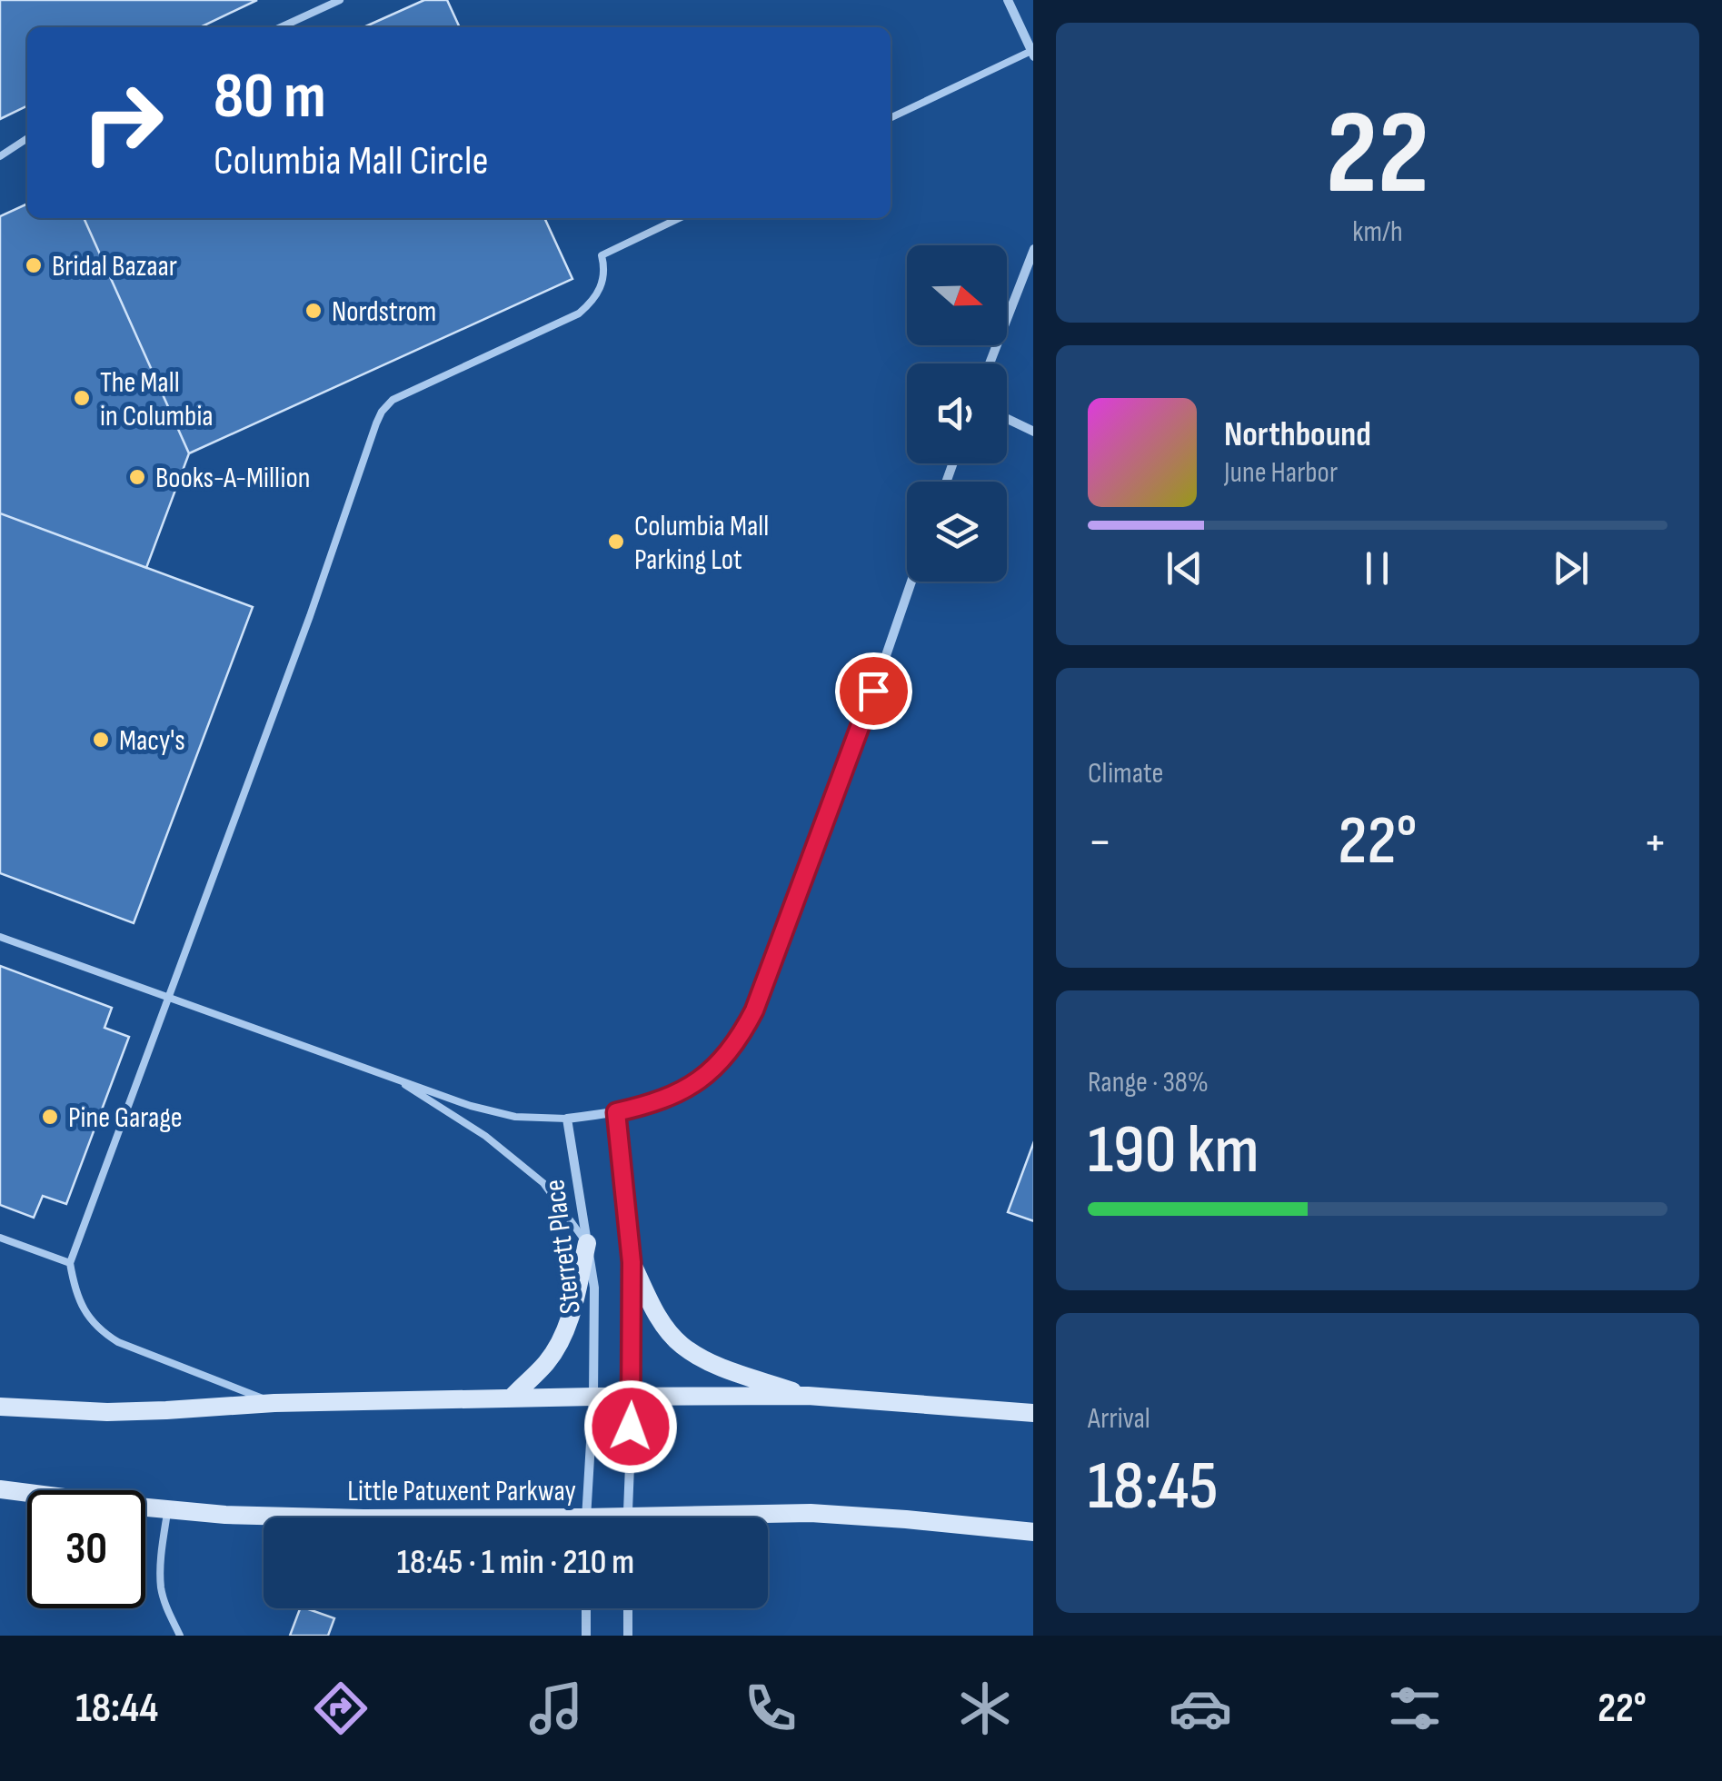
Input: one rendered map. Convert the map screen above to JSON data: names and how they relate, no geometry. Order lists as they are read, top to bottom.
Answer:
{
  "streets": {
    "main road": ["Little Patuxent Parkway"],
    "street": ["Sterrett Place"]
  },
  "places": [
    "Bridal Bazaar",
    "Nordstrom",
    "The Mall in Columbia",
    "Books-A-Million",
    "Columbia Mall Parking Lot",
    "Macy's",
    "Pine Garage"
  ],
  "north": "right",
  "page": {
    "tile": [
      ["22", "km/h"],
      "Climate",
      ["Range · 38%", "190 km"],
      ["Arrival", "18:45"]
    ],
    "turn": ["80 m", "Columbia Mall Circle"],
    "song": ["Northbound", "June Harbor"],
    "heat": ["−", "22°", "+"],
    "limit": "30",
    "trip": "18:45 · 1 min · 210 m",
    "tabs": ["18:44", "22°"]
  }
}
